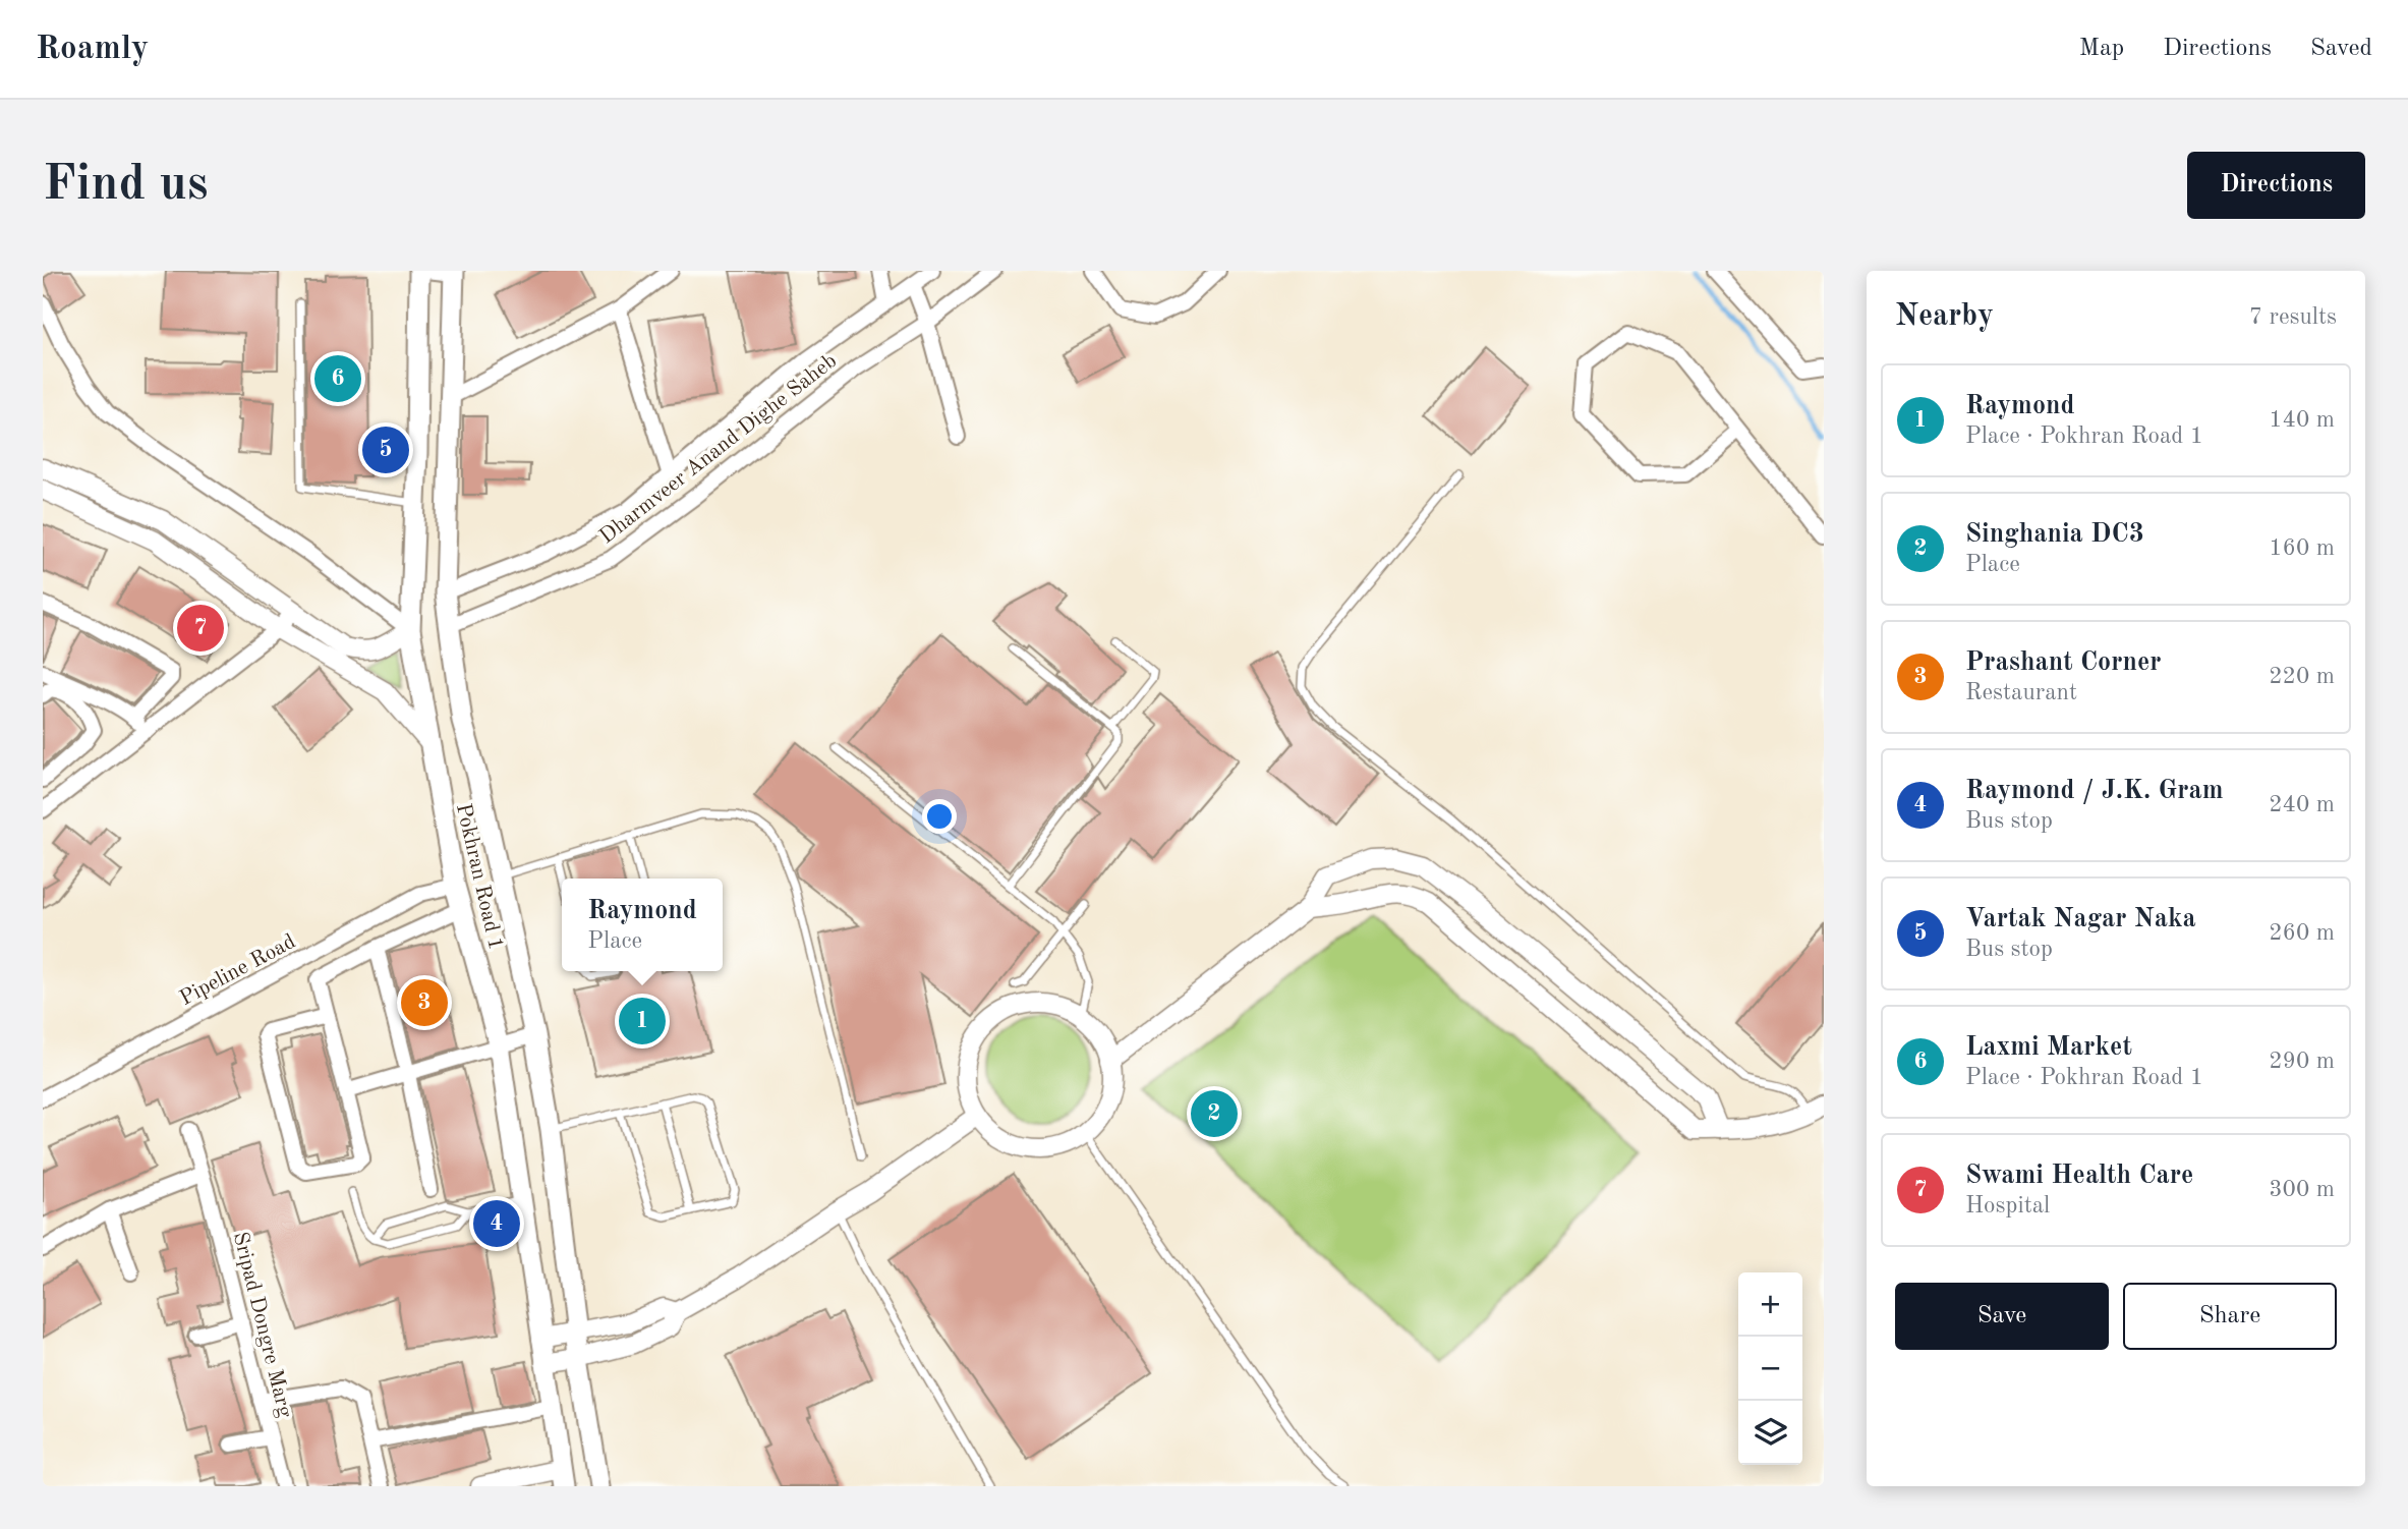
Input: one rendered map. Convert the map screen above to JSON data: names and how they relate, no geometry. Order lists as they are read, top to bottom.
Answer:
{
  "streets": {
    "main road": ["Pokhran Road 1"],
    "street": ["Dharmveer Anand Dighe Saheb", "Pipeline Road", "Sripad Dongre Marg"]
  },
  "crossings": [
    ["Dharmveer Anand Dighe Saheb", "Pokhran Road 1"],
    ["Pokhran Road 1", "Pipeline Road"]
  ],
  "page": {
    "header": "Roamly",
    "nav": ["Map", "Directions", "Saved"],
    "buttons": [
      "Directions",
      ["Save", "Share"]
    ],
    "title": "Find us",
    "heading": ["Nearby", "7 results"],
    "pins": [
      "6",
      "5",
      "7",
      "3",
      "1",
      "2",
      "4"
    ],
    "list": [
      {
        "mark": "1",
        "name": "Raymond",
        "note": "Place · Pokhran Road 1",
        "value": "140 m"
      },
      {
        "mark": "2",
        "name": "Singhania DC3",
        "note": "Place",
        "value": "160 m"
      },
      {
        "mark": "3",
        "name": "Prashant Corner",
        "note": "Restaurant",
        "value": "220 m"
      },
      {
        "mark": "4",
        "name": "Raymond / J.K. Gram",
        "note": "Bus stop",
        "value": "240 m"
      },
      {
        "mark": "5",
        "name": "Vartak Nagar Naka",
        "note": "Bus stop",
        "value": "260 m"
      },
      {
        "mark": "6",
        "name": "Laxmi Market",
        "note": "Place · Pokhran Road 1",
        "value": "290 m"
      },
      {
        "mark": "7",
        "name": "Swami Health Care",
        "note": "Hospital",
        "value": "300 m"
      }
    ],
    "popup": ["Raymond", "Place"],
    "map_buttons": ["+", "−"]
  }
}
